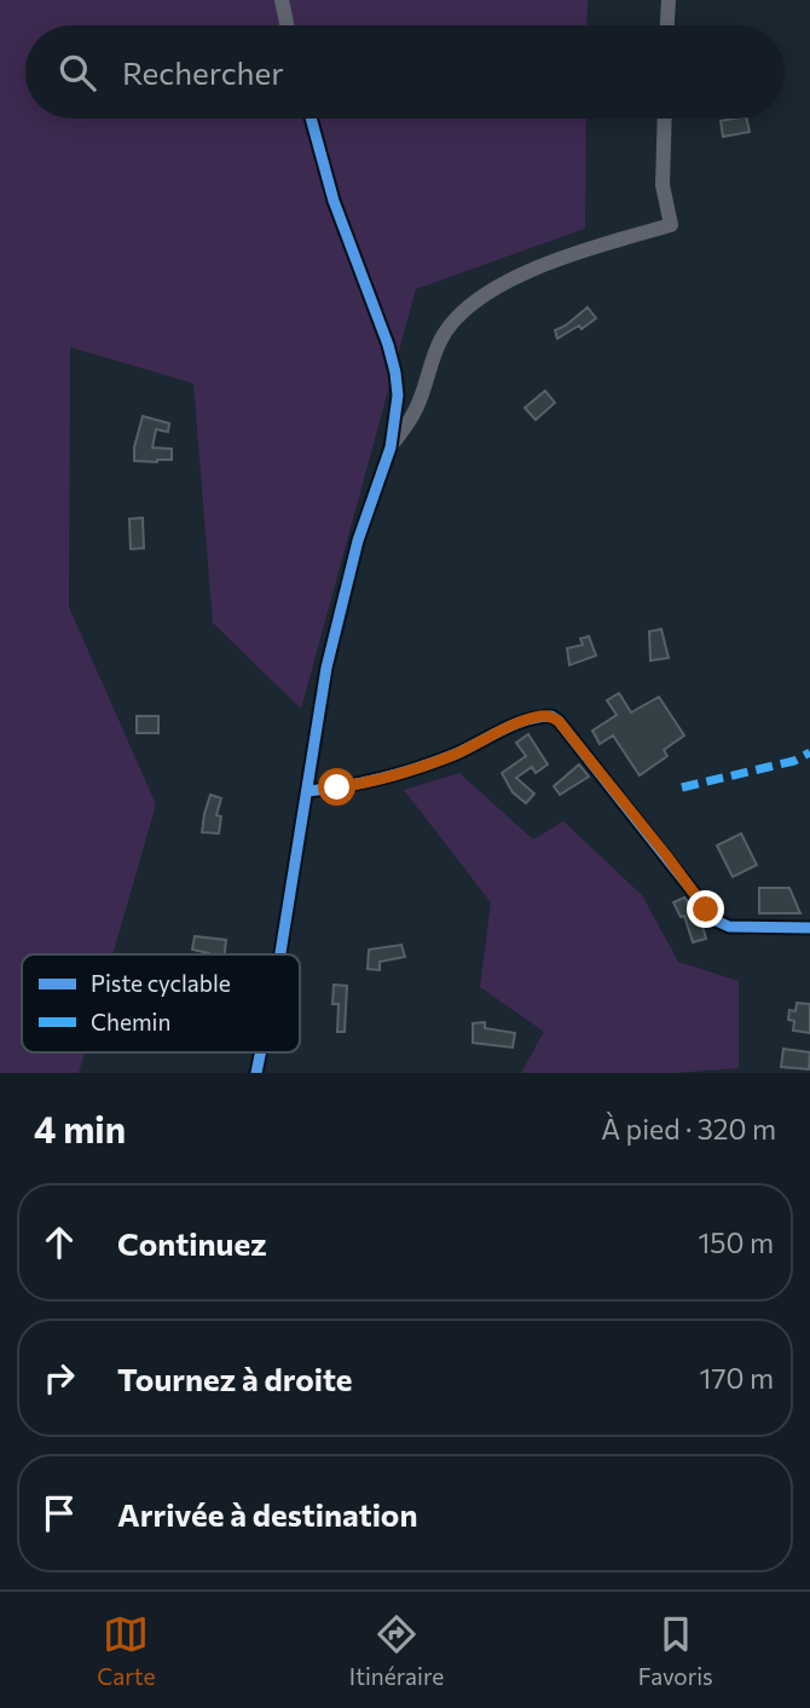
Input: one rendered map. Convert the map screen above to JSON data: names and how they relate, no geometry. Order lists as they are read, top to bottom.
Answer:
{
  "legend": ["Piste cyclable", "Chemin"],
  "page": {
    "search": "Rechercher",
    "heading": ["4 min", "À pied · 320 m"],
    "list": [
      ["Continuez", "150 m"],
      ["Tournez à droite", "170 m"],
      "Arrivée à destination"
    ],
    "nav": ["Carte", "Itinéraire", "Favoris"]
  }
}
